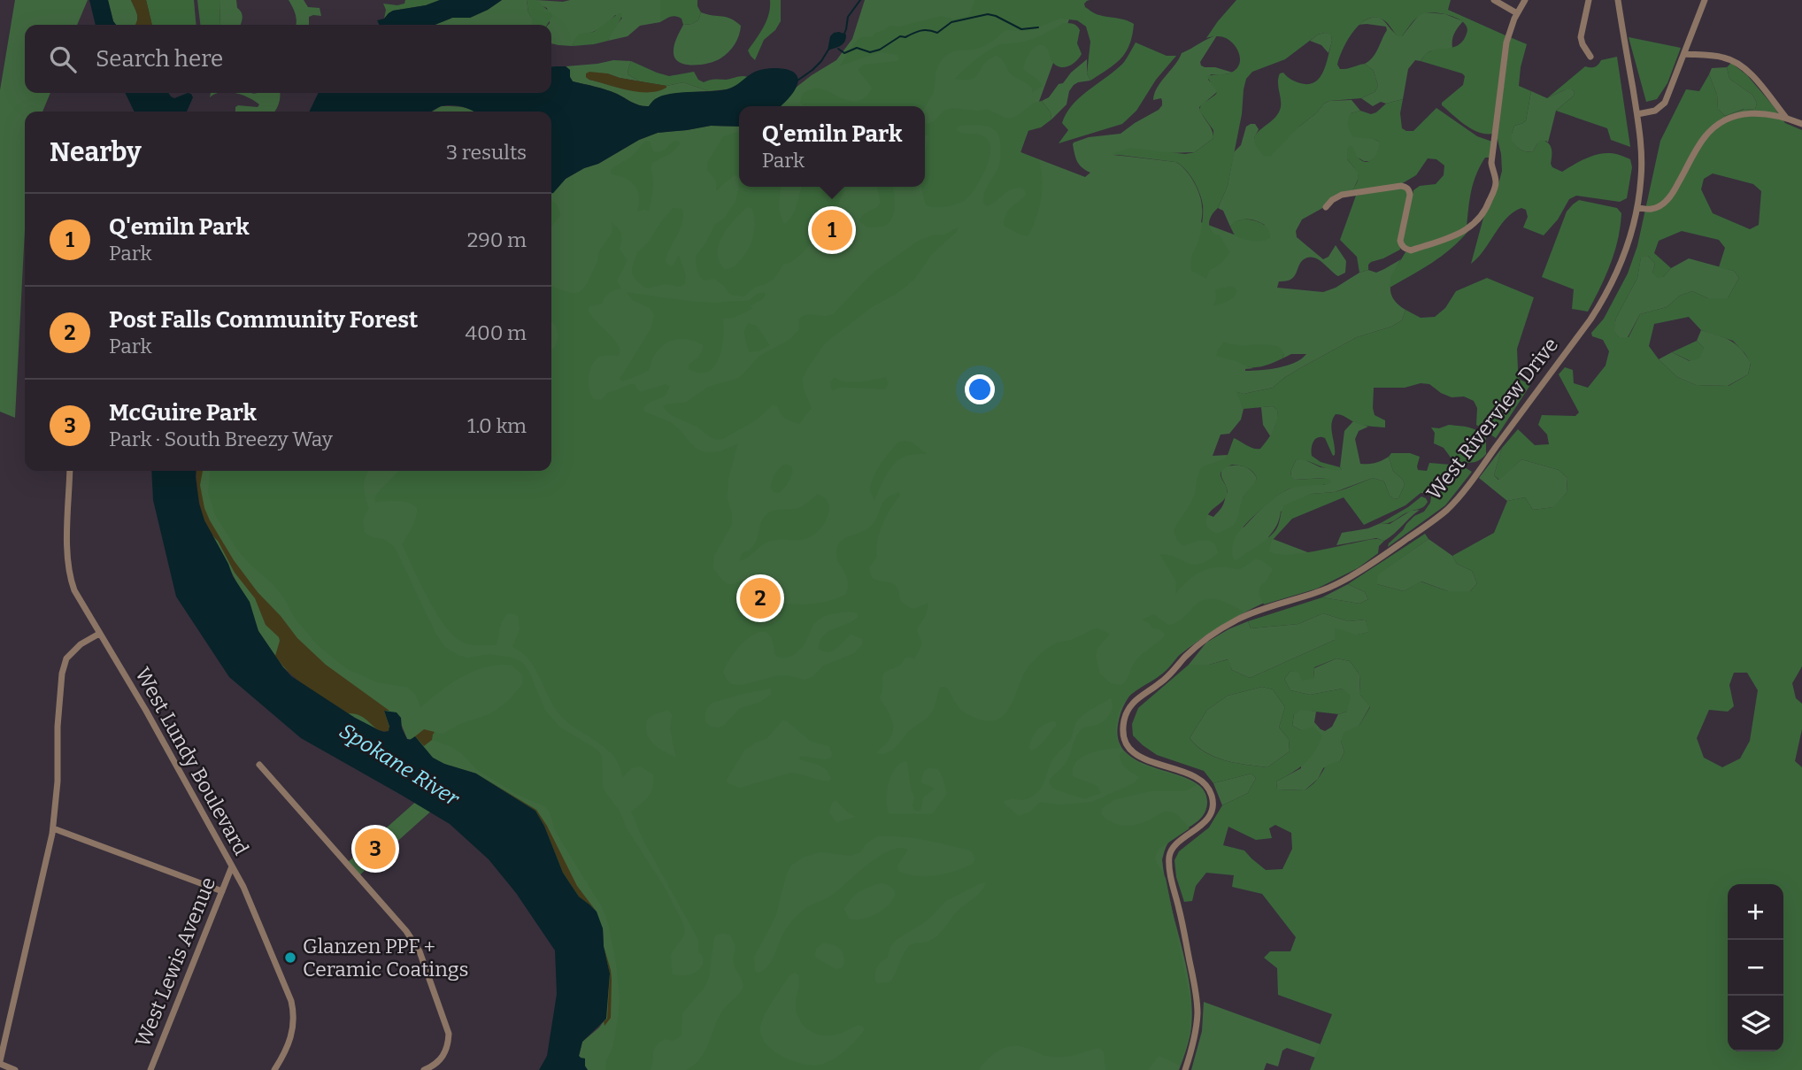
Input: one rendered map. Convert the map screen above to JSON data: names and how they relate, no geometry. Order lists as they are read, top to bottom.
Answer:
{
  "streets": {
    "street": ["West Riverview Drive", "West Lundy Boulevard", "West Lewis Avenue"]
  },
  "crossings": [
    ["West Lundy Boulevard", "West Lewis Avenue"]
  ],
  "water": ["Spokane River"],
  "places": ["Glanzen PPF + Ceramic Coatings"],
  "page": {
    "search": "Search here",
    "popup": ["Q'emiln Park", "Park"],
    "heading": ["Nearby", "3 results"],
    "list": [
      {
        "mark": "1",
        "name": "Q'emiln Park",
        "note": "Park",
        "value": "290 m"
      },
      {
        "mark": "2",
        "name": "Post Falls Community Forest",
        "note": "Park",
        "value": "400 m"
      },
      {
        "mark": "3",
        "name": "McGuire Park",
        "note": "Park · South Breezy Way",
        "value": "1.0 km"
      }
    ],
    "pins": ["1", "2", "3"],
    "map_buttons": ["+", "−"]
  }
}
